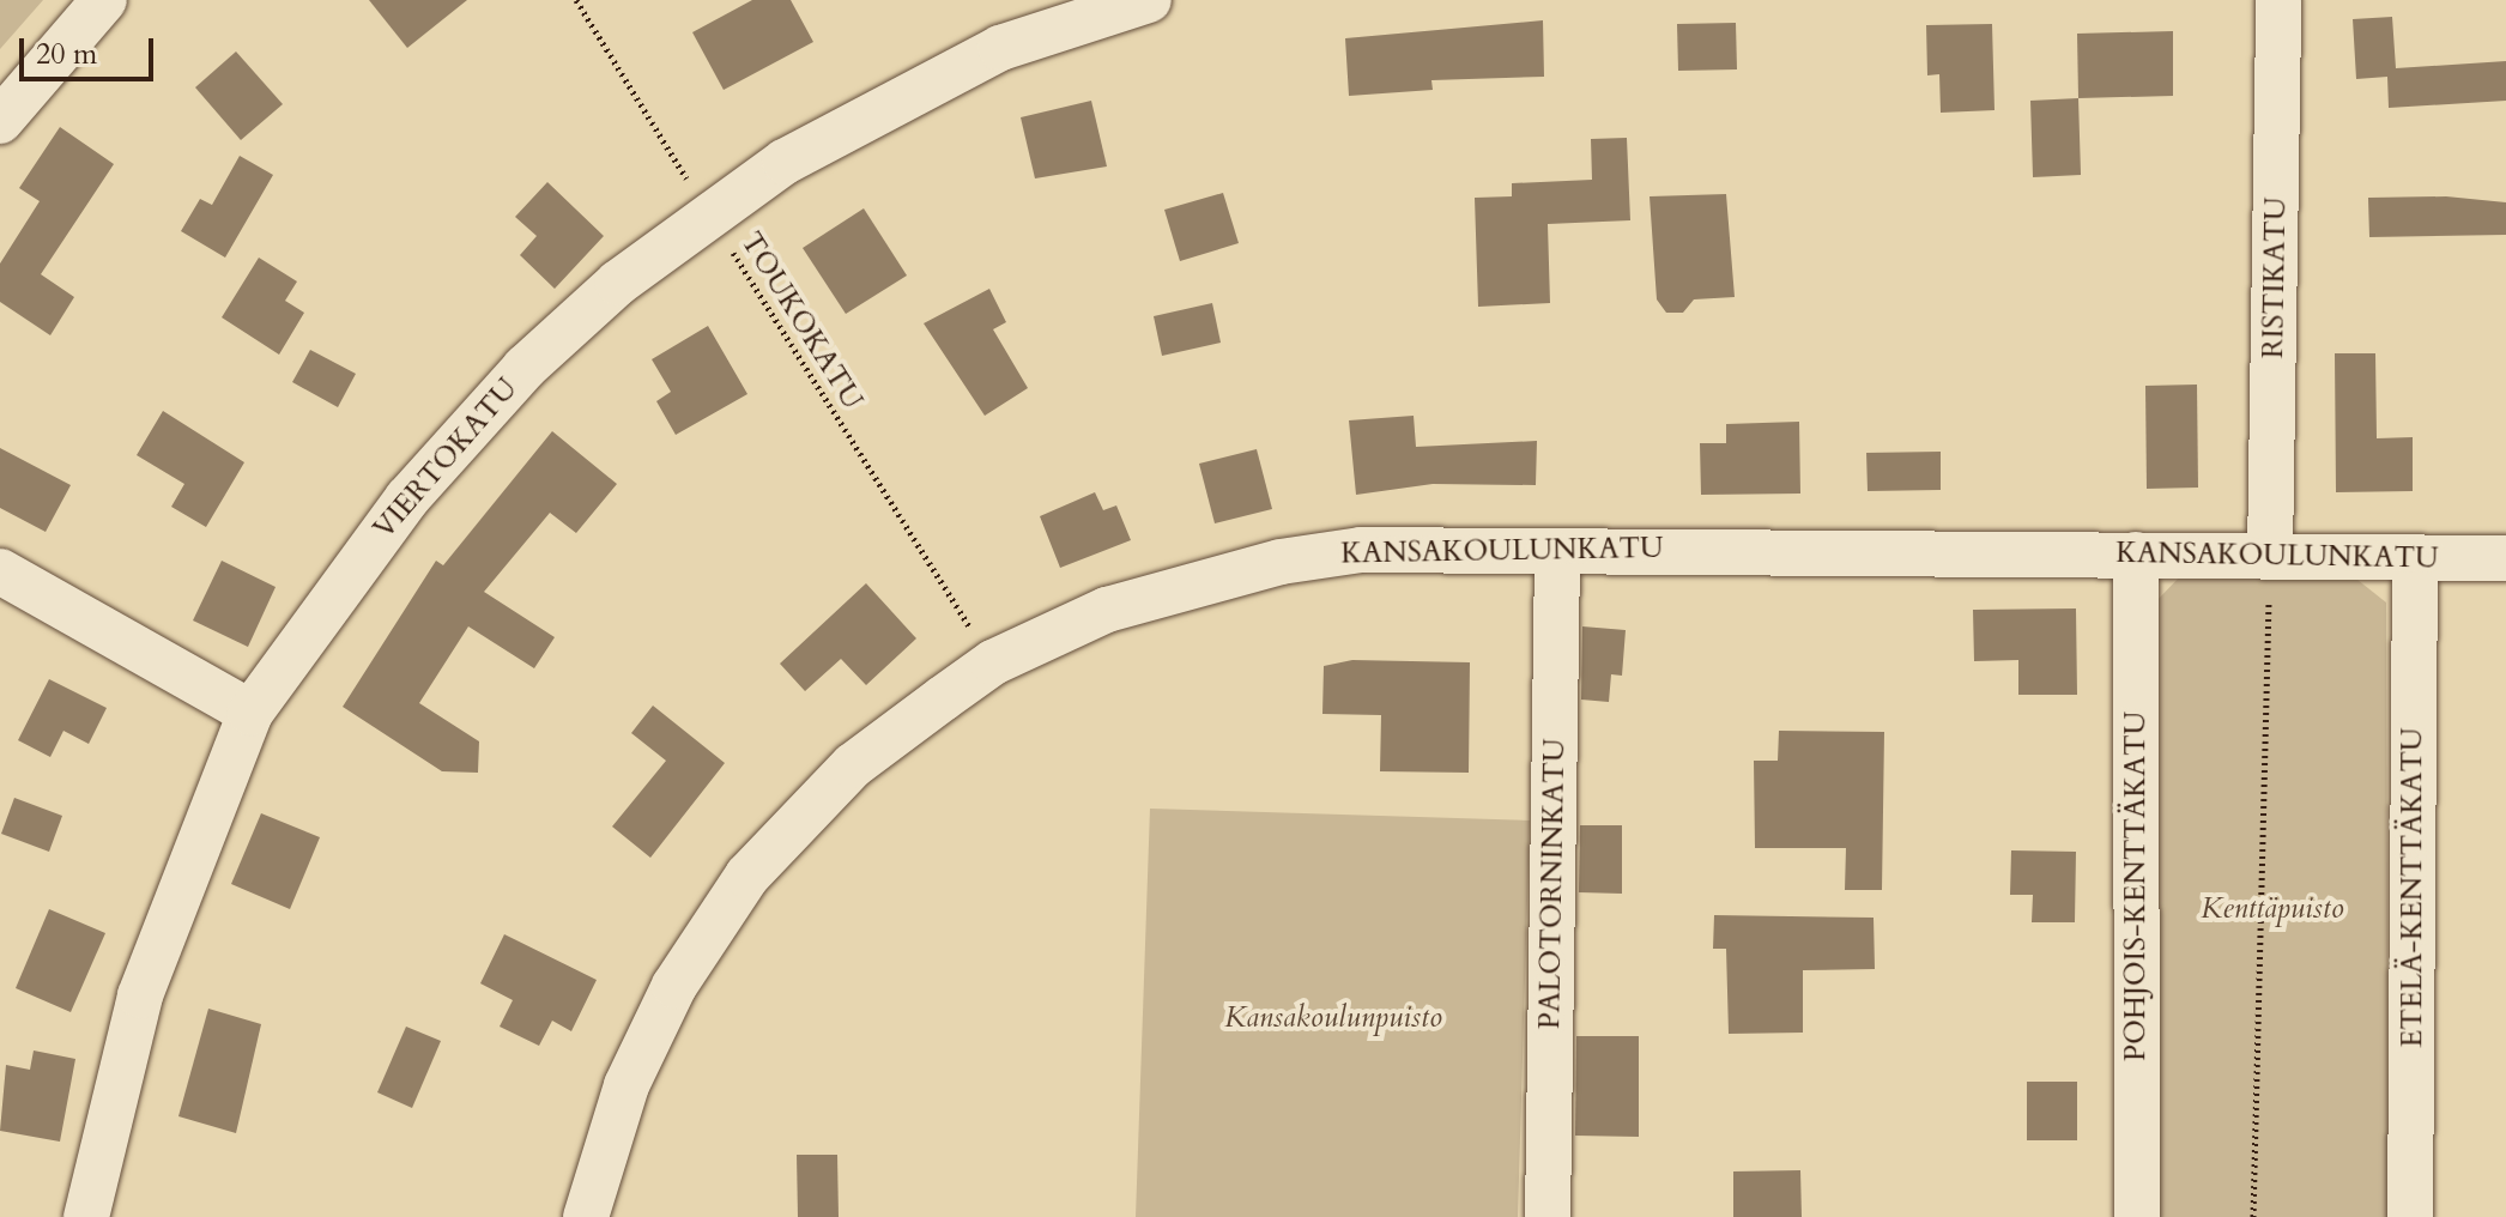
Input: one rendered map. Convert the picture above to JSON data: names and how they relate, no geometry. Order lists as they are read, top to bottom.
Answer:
{
  "streets": {
    "street": [
      "RISTIKATU",
      "VIERTOKATU",
      "KANSAKOULUNKATU",
      "PALOTORNINKATU",
      "POHJOIS-KENTTÄKATU",
      "ETELÄ-KENTTÄKATU"
    ],
    "path": ["TOUKOKATU"]
  },
  "crossings": [
    ["RISTIKATU", "KANSAKOULUNKATU"],
    ["TOUKOKATU", "VIERTOKATU"],
    ["TOUKOKATU", "KANSAKOULUNKATU"],
    ["KANSAKOULUNKATU", "PALOTORNINKATU"],
    ["KANSAKOULUNKATU", "POHJOIS-KENTTÄKATU"],
    ["KANSAKOULUNKATU", "ETELÄ-KENTTÄKATU"]
  ],
  "parks": ["Kenttäpuisto", "Kansakoulunpuisto"],
  "scale_bar": "20 m"
}
